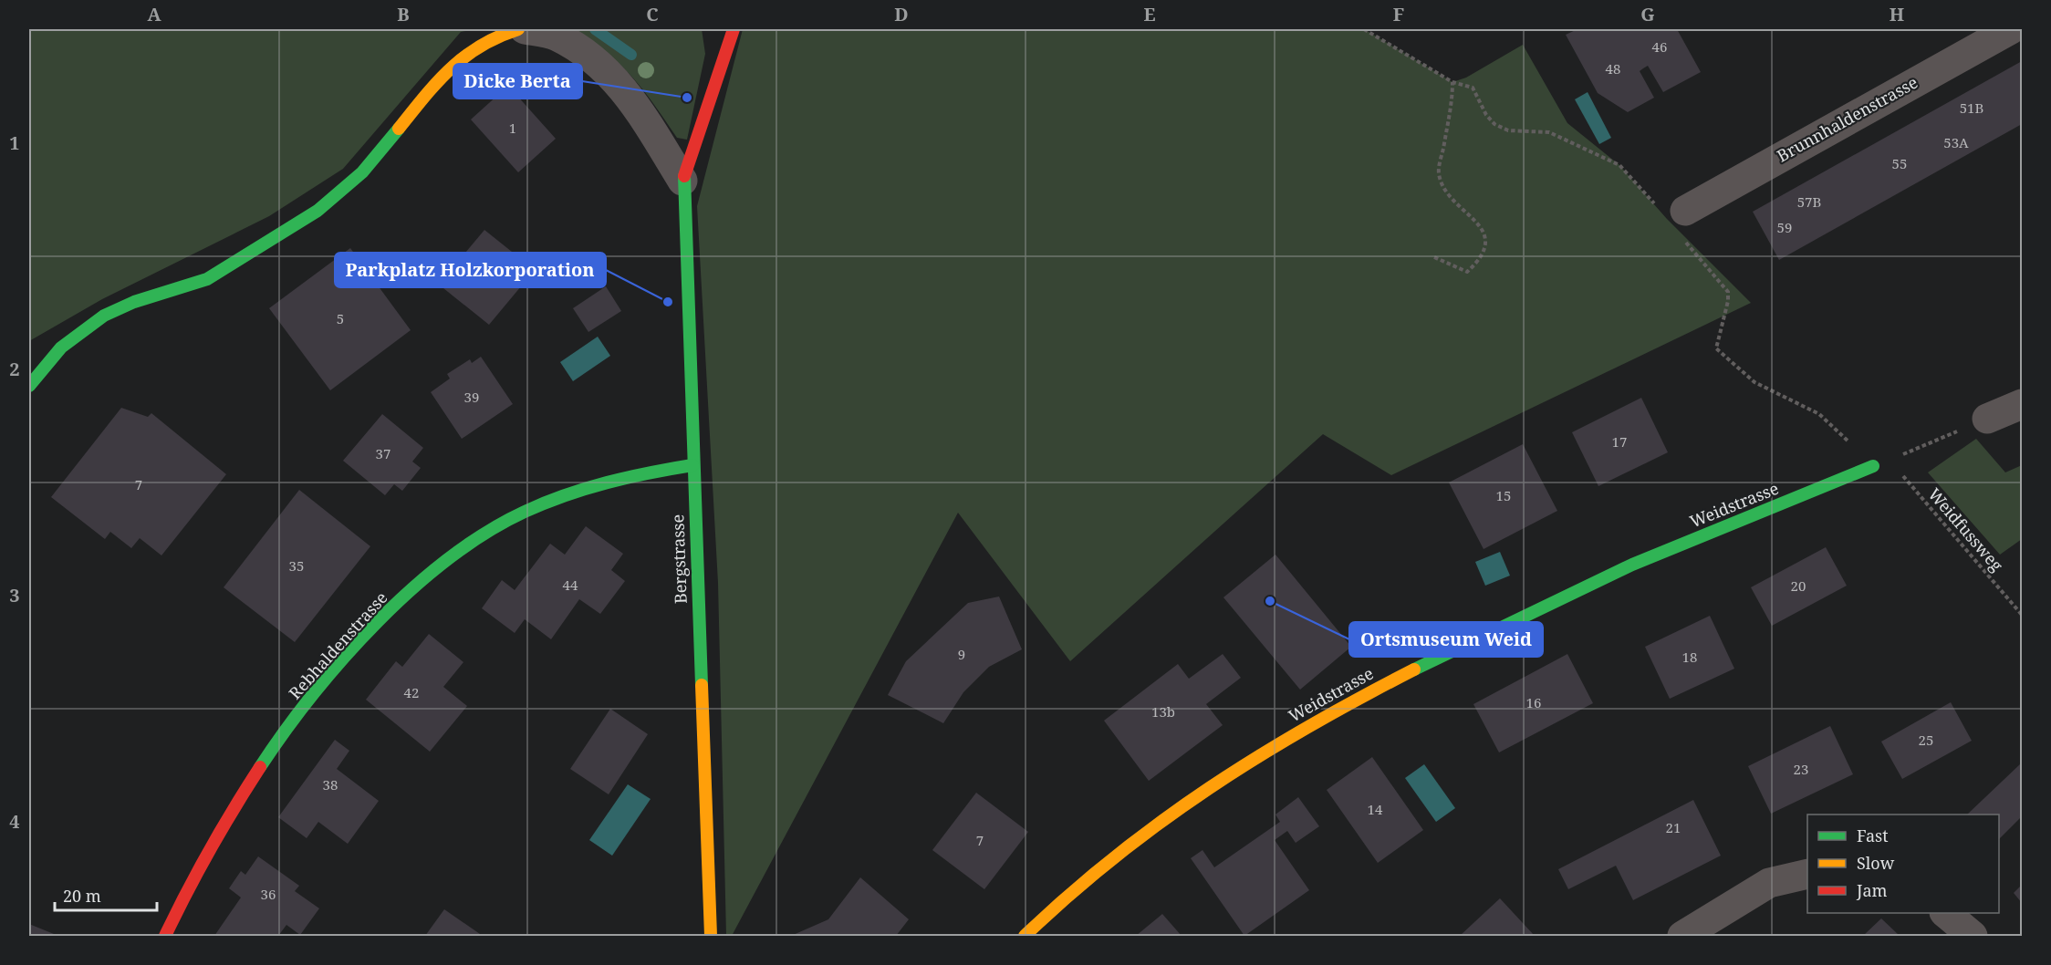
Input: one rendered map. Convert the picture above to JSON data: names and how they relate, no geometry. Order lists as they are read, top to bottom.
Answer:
{
  "streets": {
    "street": [
      "Brunnhaldenstrasse",
      "Weidstrasse",
      "Bergstrasse",
      "Rebhaldenstrasse"
    ],
    "path": ["Weidfussweg"]
  },
  "crossings": [
    ["Bergstrasse", "Rebhaldenstrasse"]
  ],
  "places": ["Dicke Berta", "Parkplatz Holzkorporation", "Ortsmuseum Weid"],
  "house_numbers": [
    "46",
    "48",
    "51B",
    "1",
    "53A",
    "55",
    "57B",
    "59",
    "5",
    "39",
    "17",
    "37",
    "7",
    "15",
    "35",
    "44",
    "20",
    "9",
    "18",
    "42",
    "16",
    "13b",
    "25",
    "23",
    "38",
    "14",
    "21",
    "7",
    "36"
  ],
  "legend": ["Fast", "Slow", "Jam"],
  "scale_bar": "20 m",
  "grid": {
    "columns": [
      "A",
      "B",
      "C",
      "D",
      "E",
      "F",
      "G",
      "H"
    ],
    "rows": [
      "1",
      "2",
      "3",
      "4"
    ]
  }
}
